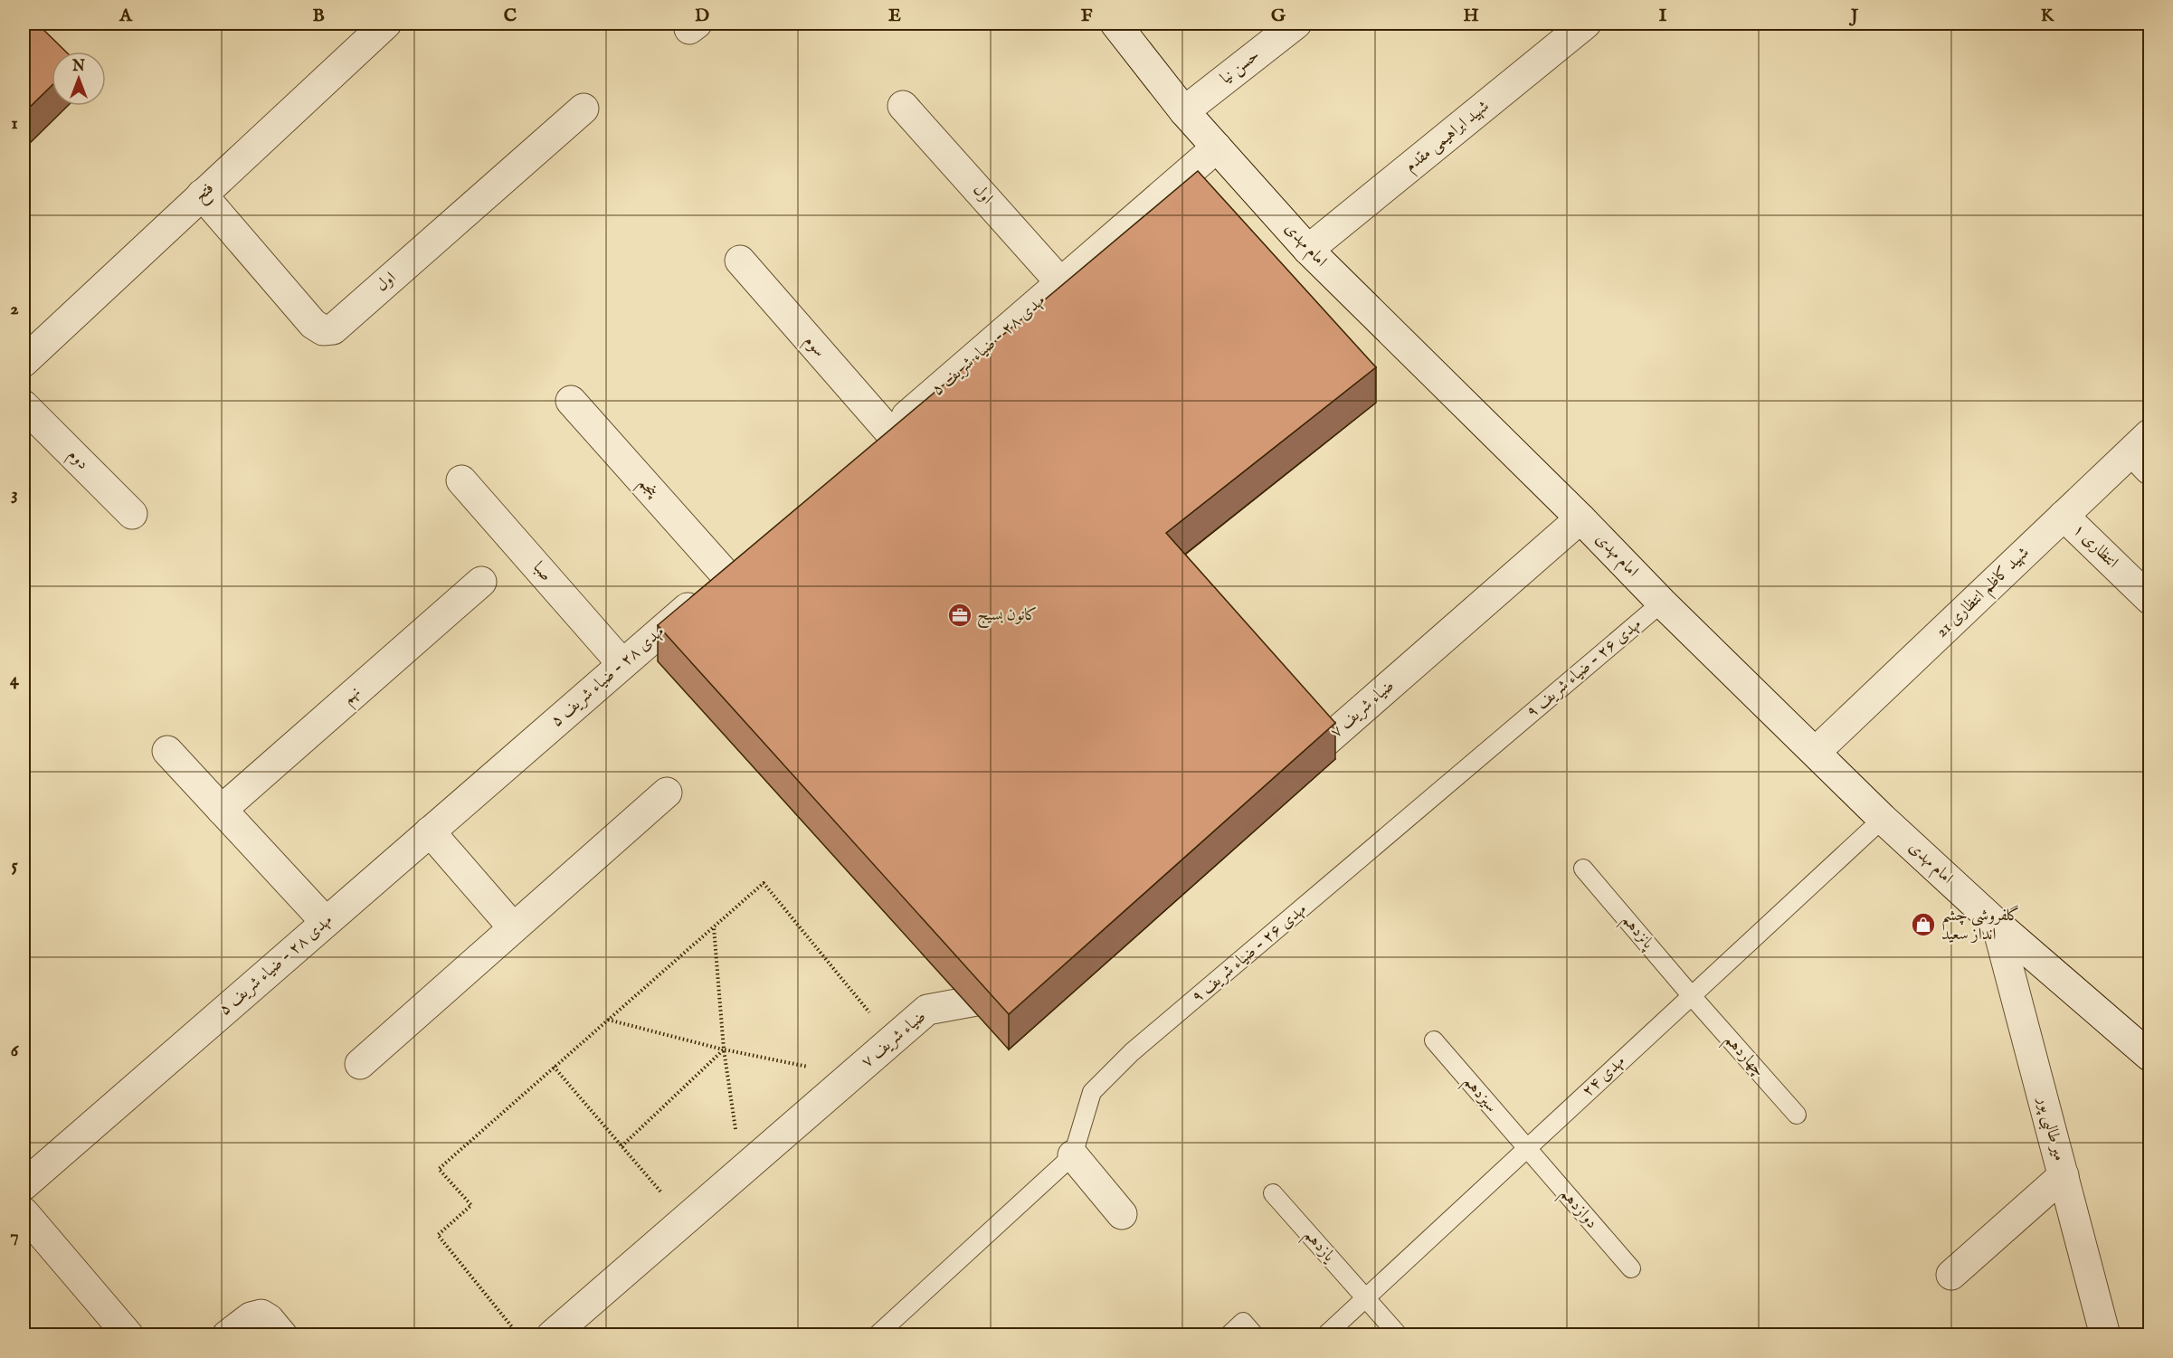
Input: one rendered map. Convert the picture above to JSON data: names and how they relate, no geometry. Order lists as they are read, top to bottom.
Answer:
{
  "streets": {
    "street": [
      "حسن نیا",
      "شهید ابراهیمی مقدم",
      "فتح",
      "اول",
      "امام مهدی",
      "مهدی ۲۸ - ضیاء شریف ۵",
      "سوم",
      "دوم",
      "پنجم",
      "انتظاری ۱",
      "صبا",
      "شهید کاظم انتظاری 21",
      "نهم",
      "ضیاء شریف ۷",
      "میر طالبی پور"
    ],
    "lane": [
      "مهدی ۲۶ - ضیاء شریف ۹",
      "پانزدهم",
      "چهاردهم",
      "مهدی ۲۴",
      "سیزدهم",
      "دوازدهم",
      "یازدهم"
    ]
  },
  "crossings": [
    ["حسن نیا", "امام مهدی"],
    ["شهید ابراهیمی مقدم", "امام مهدی"],
    ["فتح", "اول"],
    ["اول", "مهدی ۲۸ - ضیاء شریف ۵"],
    ["امام مهدی", "مهدی ۲۸ - ضیاء شریف ۵"],
    ["امام مهدی", "شهید کاظم انتظاری 21"],
    ["امام مهدی", "مهدی ۲۶ - ضیاء شریف ۹"],
    ["امام مهدی", "ضیاء شریف ۷"],
    ["امام مهدی", "مهدی ۲۴"],
    ["امام مهدی", "میر طالبی پور"],
    ["مهدی ۲۸ - ضیاء شریف ۵", "سوم"],
    ["مهدی ۲۸ - ضیاء شریف ۵", "پنجم"],
    ["مهدی ۲۸ - ضیاء شریف ۵", "صبا"],
    ["انتظاری ۱", "شهید کاظم انتظاری 21"],
    ["پانزدهم", "چهاردهم"],
    ["پانزدهم", "مهدی ۲۴"],
    ["چهاردهم", "مهدی ۲۴"],
    ["مهدی ۲۴", "سیزدهم"],
    ["مهدی ۲۴", "دوازدهم"],
    ["مهدی ۲۴", "یازدهم"],
    ["سیزدهم", "دوازدهم"]
  ],
  "places": {
    "office": ["کانون بسیج"],
    "shop": ["گلفروشی چشم انداز سعید"]
  },
  "north": "top",
  "grid": {
    "columns": [
      "A",
      "B",
      "C",
      "D",
      "E",
      "F",
      "G",
      "H",
      "I",
      "J",
      "K"
    ],
    "rows": [
      "1",
      "2",
      "3",
      "4",
      "5",
      "6",
      "7"
    ]
  }
}
